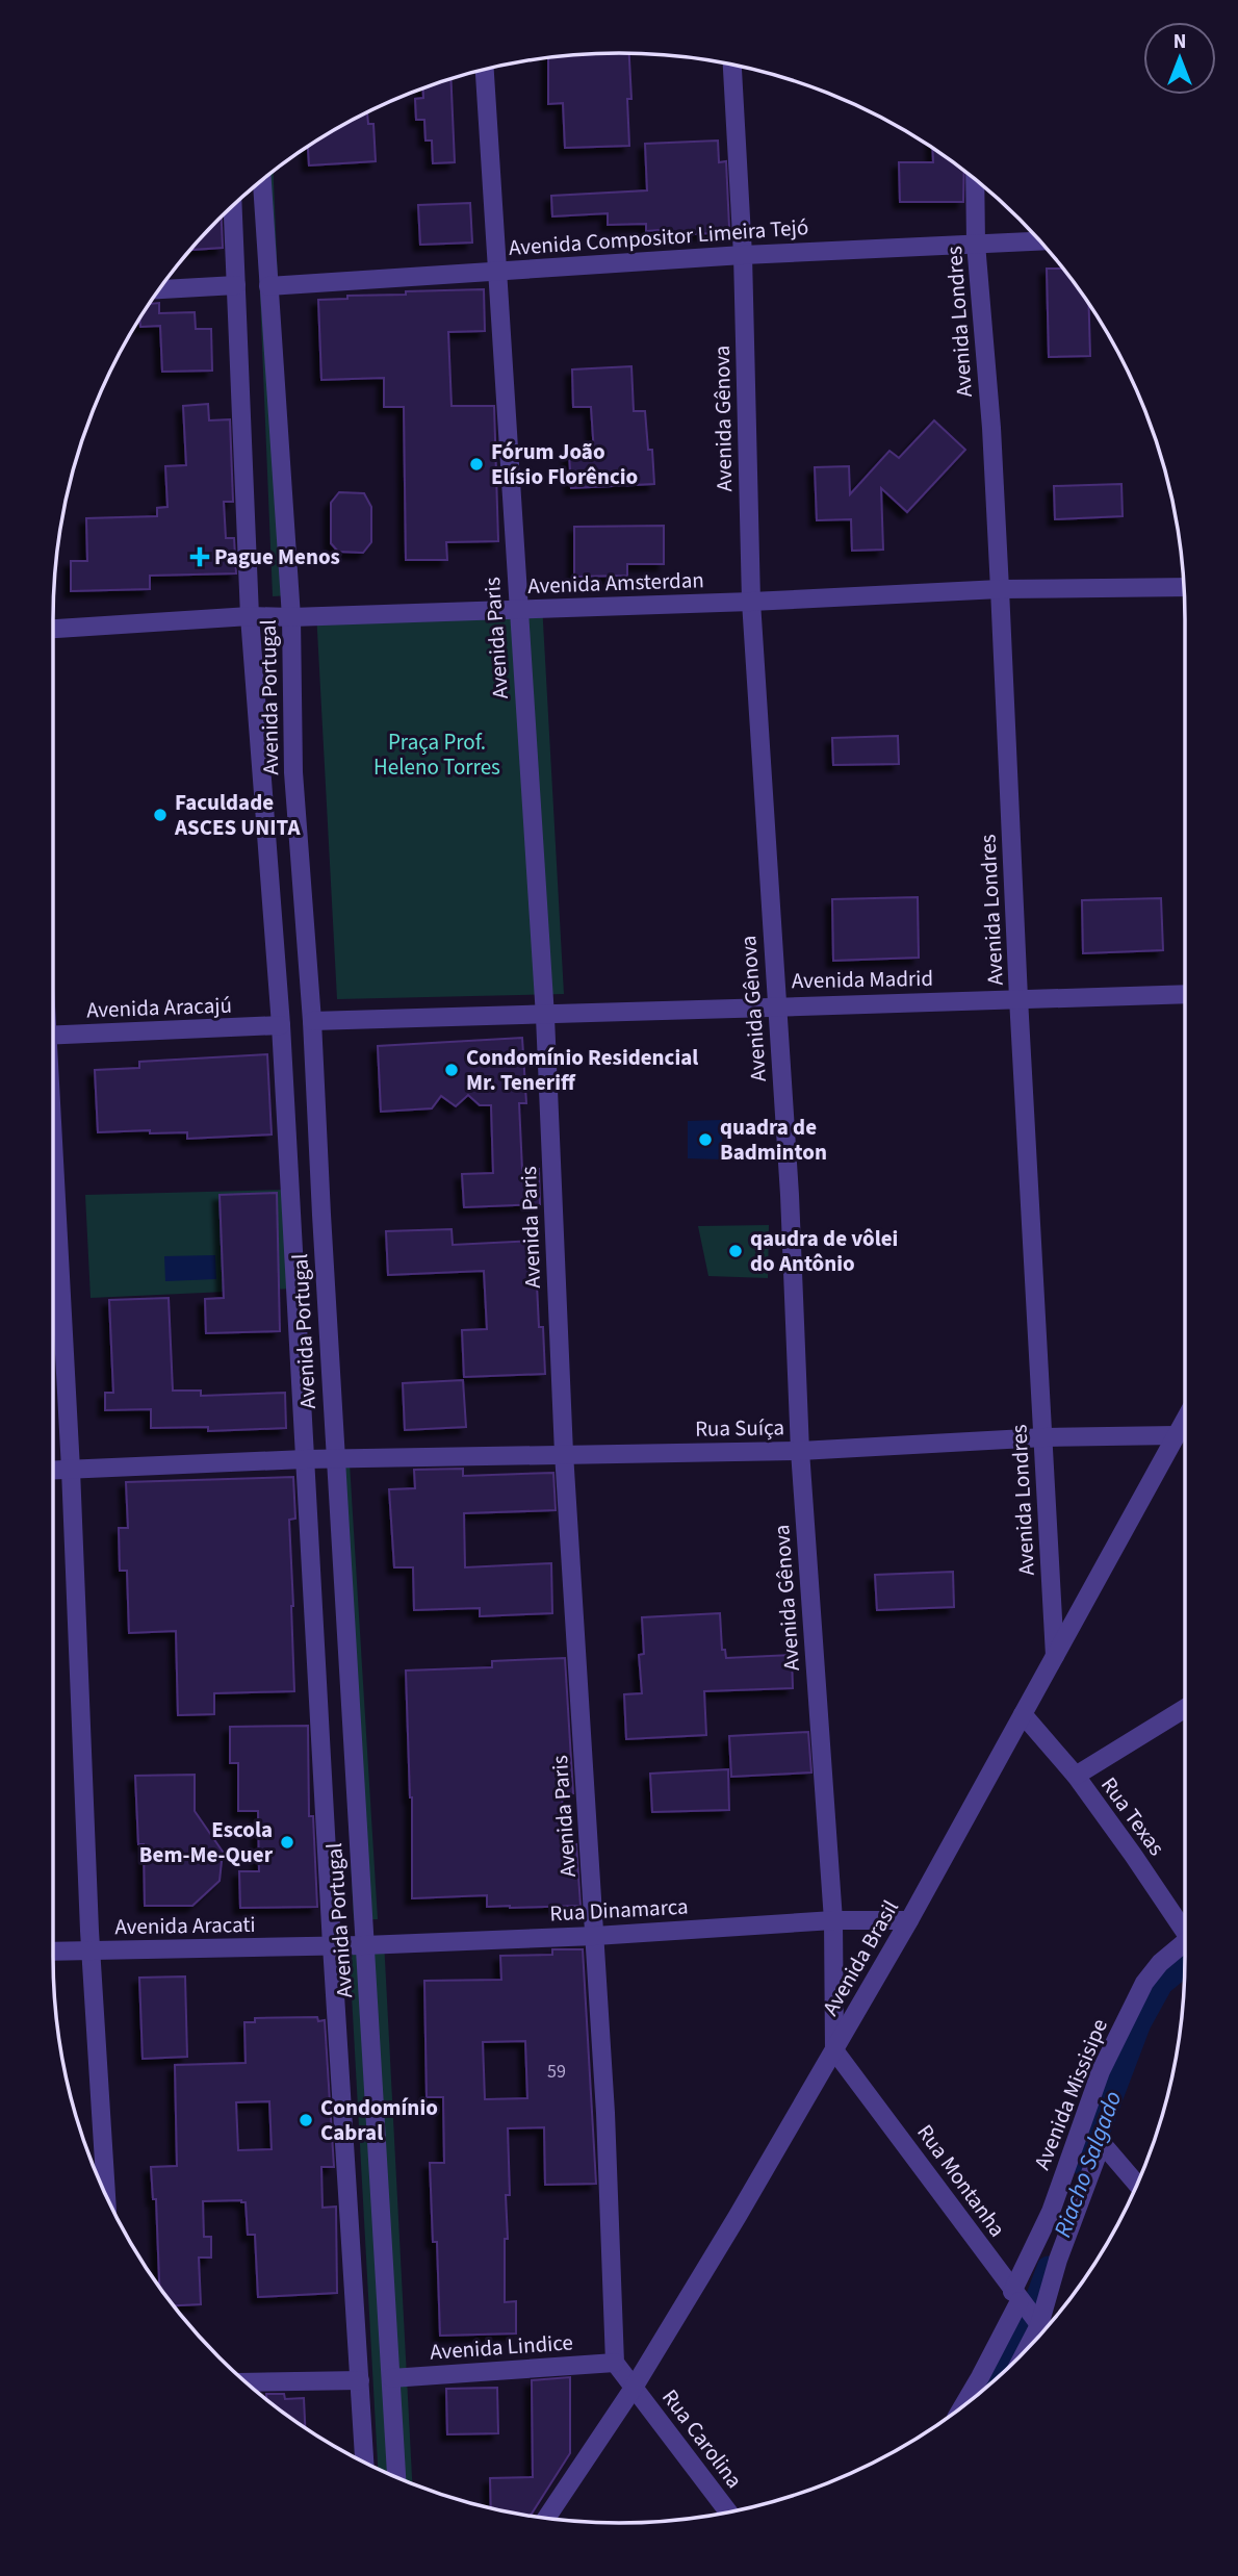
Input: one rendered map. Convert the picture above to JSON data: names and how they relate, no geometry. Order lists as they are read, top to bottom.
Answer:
{
  "streets": {
    "street": [
      "Avenida Compositor Limeira Tejó",
      "Avenida Londres",
      "Avenida Gênova",
      "Avenida Amsterdan",
      "Avenida Paris",
      "Avenida Portugal",
      "Avenida Madrid",
      "Avenida Aracajú",
      "Rua Suíça",
      "Rua Texas",
      "Rua Dinamarca",
      "Avenida Aracati",
      "Avenida Brasil",
      "Avenida Missisipe",
      "Rua Montanha",
      "Avenida Lindice",
      "Rua Carolina"
    ]
  },
  "crossings": [
    ["Avenida Compositor Limeira Tejó", "Avenida Londres"],
    ["Avenida Compositor Limeira Tejó", "Avenida Gênova"],
    ["Avenida Compositor Limeira Tejó", "Avenida Paris"],
    ["Avenida Compositor Limeira Tejó", "Avenida Portugal"],
    ["Avenida Londres", "Avenida Amsterdan"],
    ["Avenida Londres", "Avenida Madrid"],
    ["Avenida Londres", "Rua Suíça"],
    ["Avenida Londres", "Avenida Brasil"],
    ["Avenida Gênova", "Avenida Amsterdan"],
    ["Avenida Gênova", "Avenida Madrid"],
    ["Avenida Gênova", "Rua Suíça"],
    ["Avenida Gênova", "Rua Dinamarca"],
    ["Avenida Gênova", "Avenida Brasil"],
    ["Avenida Gênova", "Rua Montanha"],
    ["Avenida Amsterdan", "Avenida Paris"],
    ["Avenida Amsterdan", "Avenida Portugal"],
    ["Avenida Paris", "Avenida Madrid"],
    ["Avenida Paris", "Rua Suíça"],
    ["Avenida Paris", "Rua Dinamarca"],
    ["Avenida Paris", "Avenida Lindice"],
    ["Avenida Portugal", "Avenida Madrid"],
    ["Avenida Portugal", "Avenida Aracajú"],
    ["Avenida Portugal", "Rua Suíça"],
    ["Avenida Portugal", "Rua Dinamarca"],
    ["Avenida Portugal", "Avenida Aracati"],
    ["Avenida Portugal", "Avenida Lindice"],
    ["Rua Suíça", "Avenida Brasil"],
    ["Rua Texas", "Avenida Brasil"],
    ["Rua Dinamarca", "Avenida Aracati"],
    ["Rua Dinamarca", "Avenida Brasil"],
    ["Avenida Brasil", "Rua Montanha"],
    ["Avenida Brasil", "Rua Carolina"],
    ["Avenida Missisipe", "Rua Montanha"]
  ],
  "water": ["Riacho Salgado"],
  "parks": ["Praça Prof. Heleno Torres"],
  "places": {
    "other": [
      "Fórum João Elísio Florêncio",
      "Faculdade ASCES UNITA",
      "Condomínio Residencial Mr. Teneriff",
      "quadra de Badminton",
      "qaudra de vôlei do Antônio",
      "Escola Bem-Me-Quer",
      "Condomínio Cabral"
    ],
    "health": ["Pague Menos"]
  },
  "house_numbers": ["59"],
  "north": "top"
}
